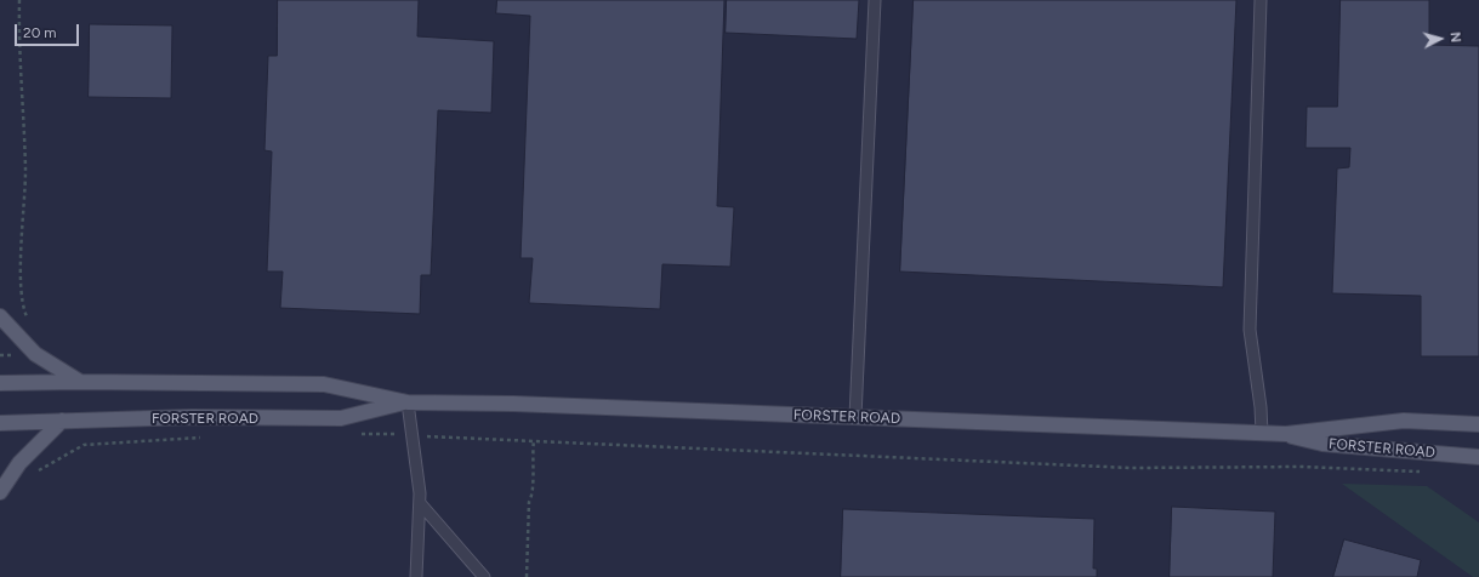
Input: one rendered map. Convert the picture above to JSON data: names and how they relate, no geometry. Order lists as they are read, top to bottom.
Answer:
{
  "streets": {
    "main road": ["FORSTER ROAD"]
  },
  "scale_bar": "20 m",
  "north": "right"
}
